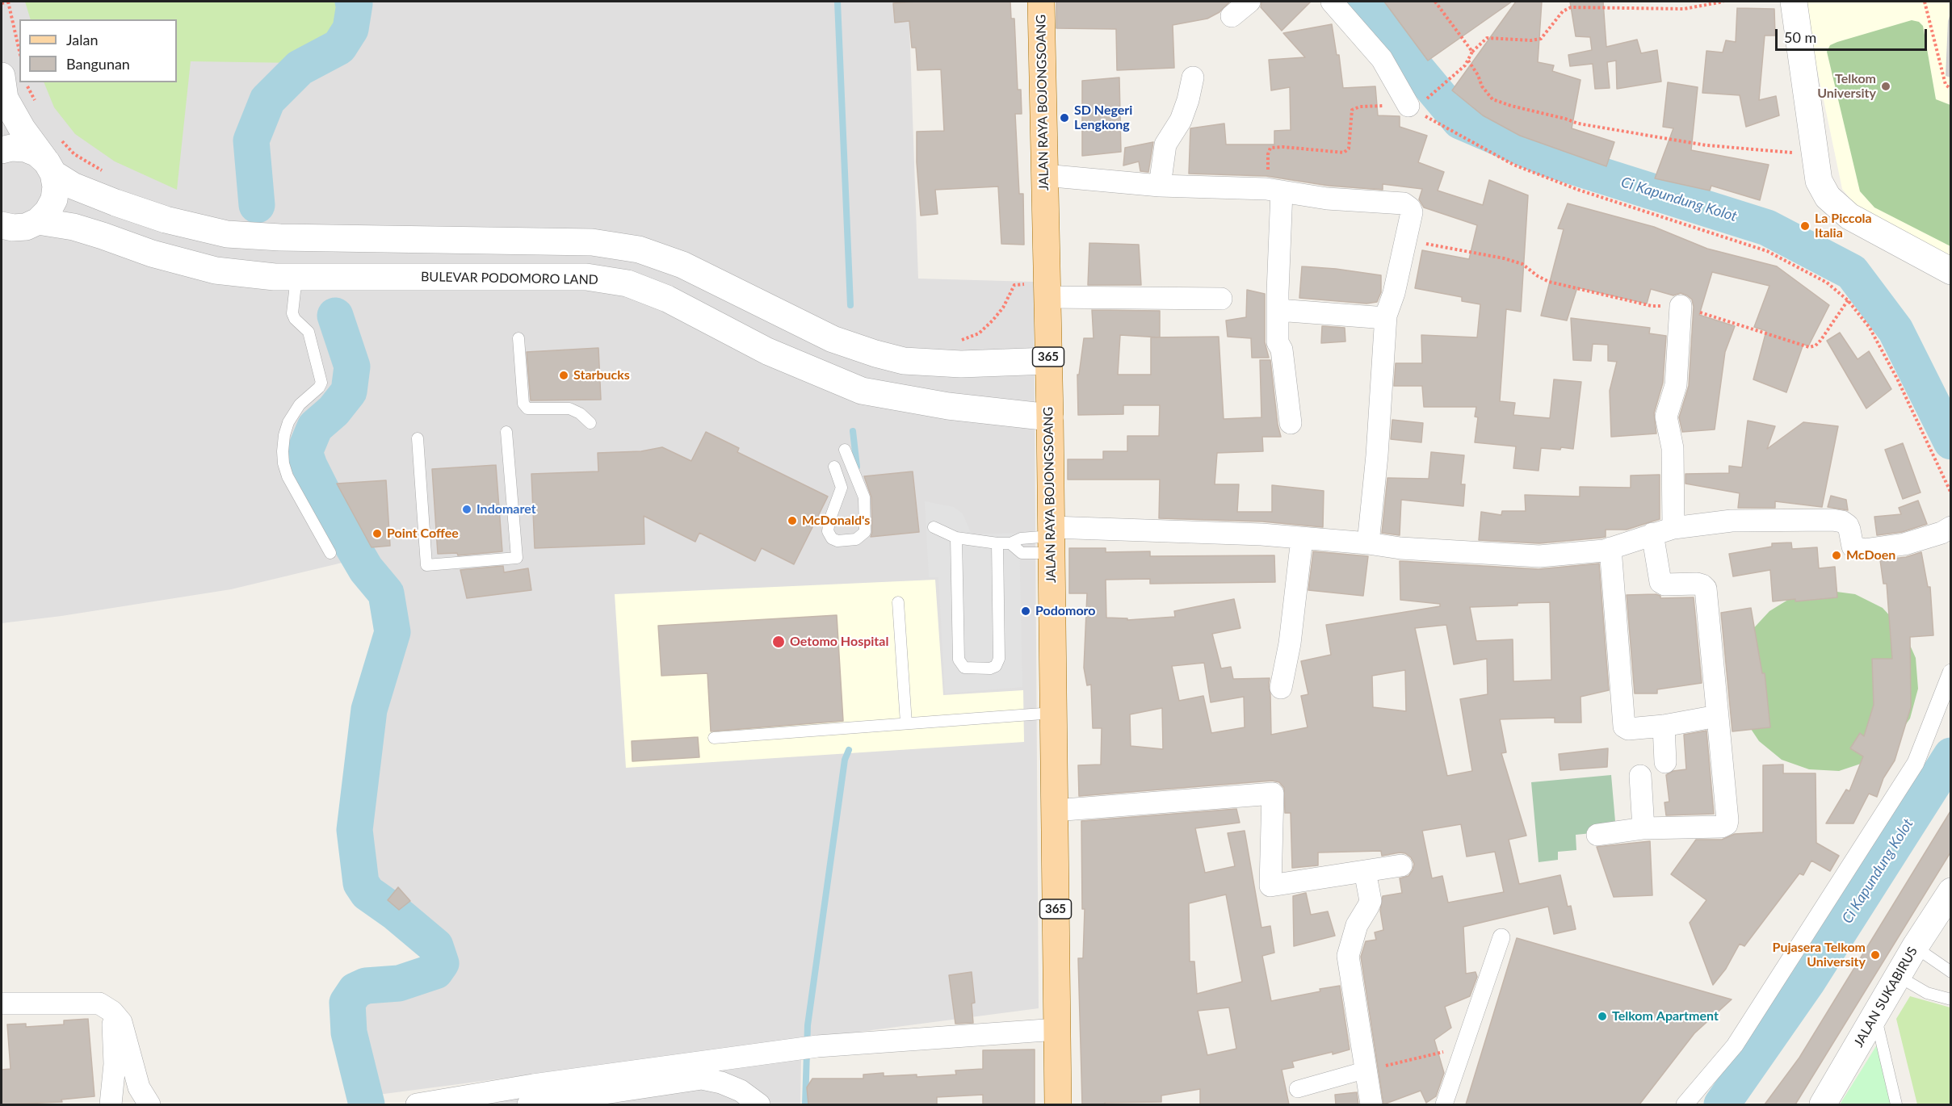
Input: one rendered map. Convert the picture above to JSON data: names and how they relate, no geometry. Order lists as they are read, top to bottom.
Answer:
{
  "streets": {
    "main road": ["JALAN RAYA BOJONGSOANG", "365"],
    "street": ["BULEVAR PODOMORO LAND", "JALAN SUKABIRUS"]
  },
  "crossings": [
    ["JALAN RAYA BOJONGSOANG", "BULEVAR PODOMORO LAND"]
  ],
  "water": ["Ci Kapundung Kolot"],
  "places": [
    "Telkom University",
    "SD Negeri Lengkong",
    "La Piccola Italia",
    "Starbucks",
    "Indomaret",
    "McDonald's",
    "Point Coffee",
    "McDoen",
    "Podomoro",
    "Oetomo Hospital",
    "Pujasera Telkom University",
    "Telkom Apartment"
  ],
  "legend": ["Jalan", "Bangunan"],
  "scale_bar": "50 m"
}
